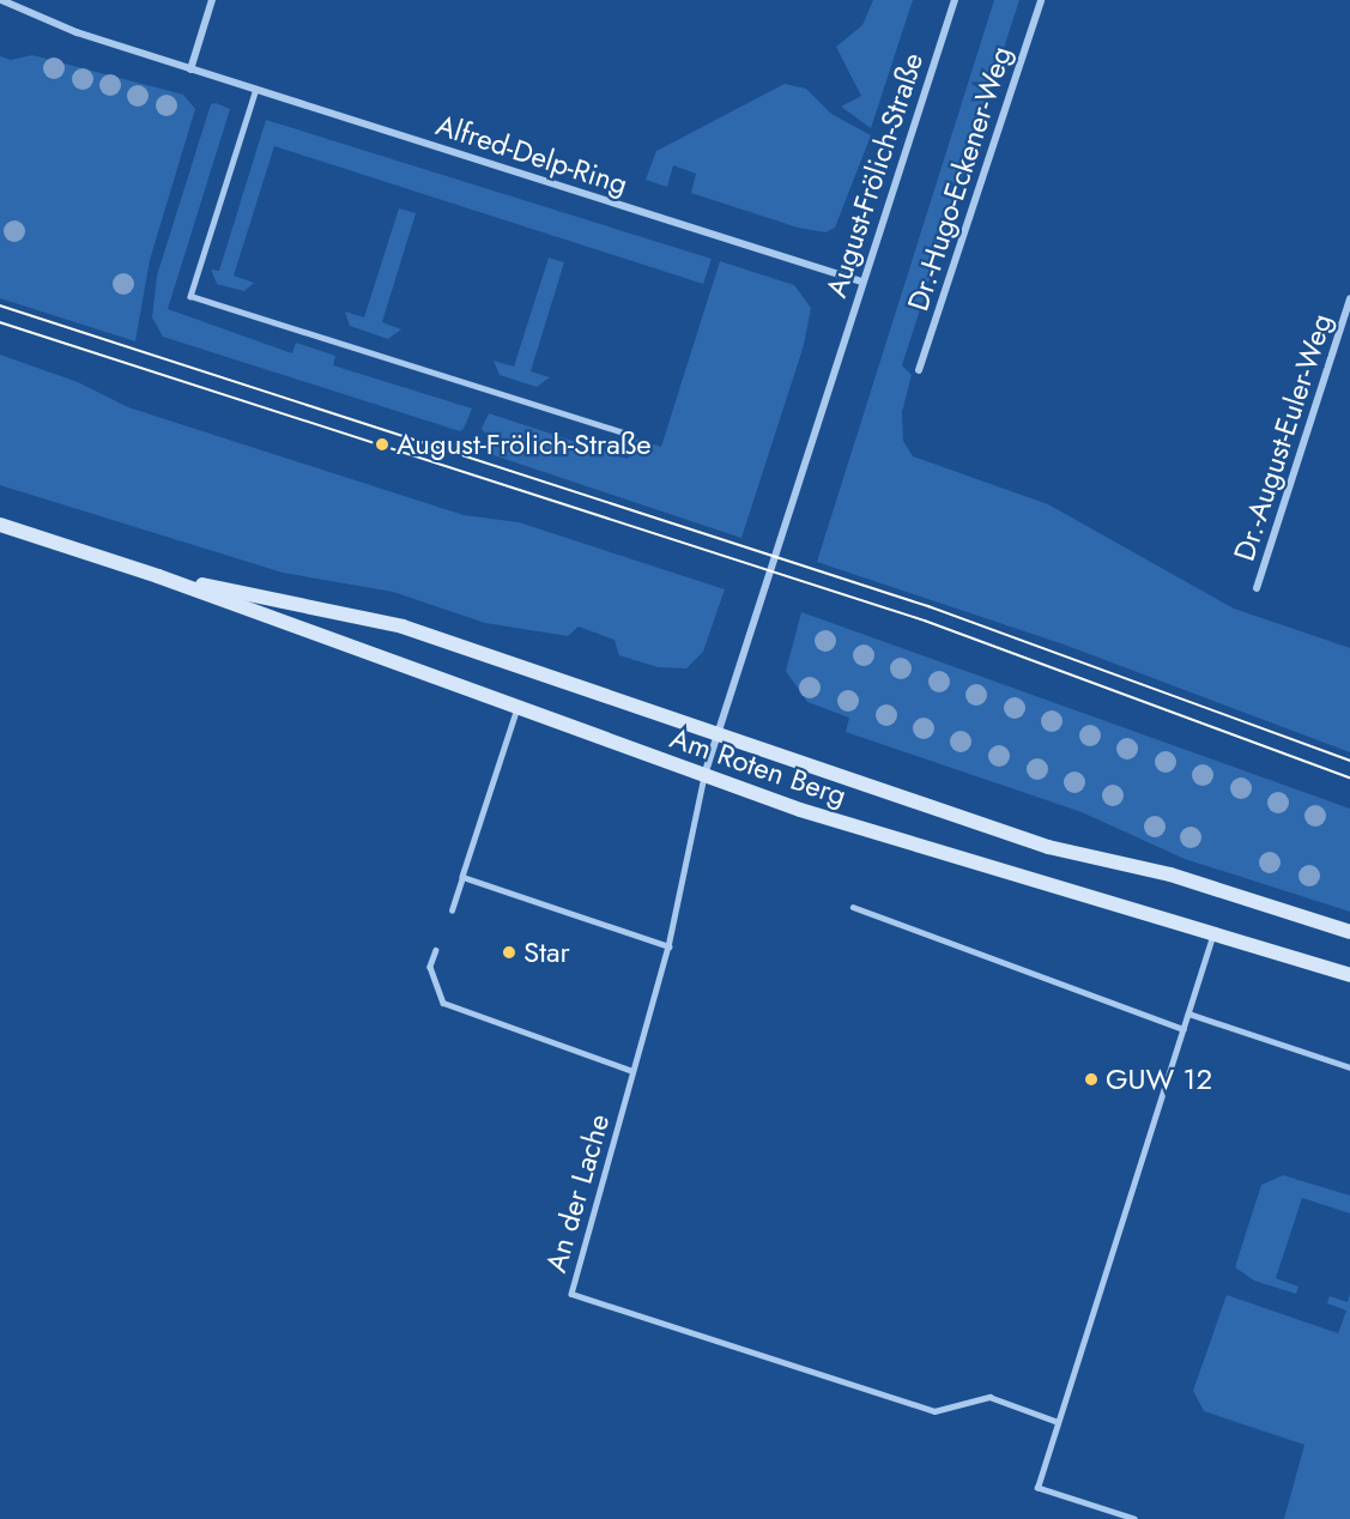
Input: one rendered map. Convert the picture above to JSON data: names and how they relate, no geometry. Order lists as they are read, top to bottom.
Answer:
{
  "streets": {
    "main road": ["Am Roten Berg"],
    "street": [
      "Alfred-Delp-Ring",
      "August-Frölich-Straße",
      "Dr.-Hugo-Eckener-Weg",
      "Dr.-August-Euler-Weg"
    ],
    "lane": ["An der Lache"]
  },
  "crossings": [
    ["Alfred-Delp-Ring", "August-Frölich-Straße"],
    ["August-Frölich-Straße", "Am Roten Berg"],
    ["August-Frölich-Straße", "An der Lache"],
    ["Am Roten Berg", "An der Lache"]
  ],
  "places": ["August-Frölich-Straße", "Star", "GUW 12"]
}
